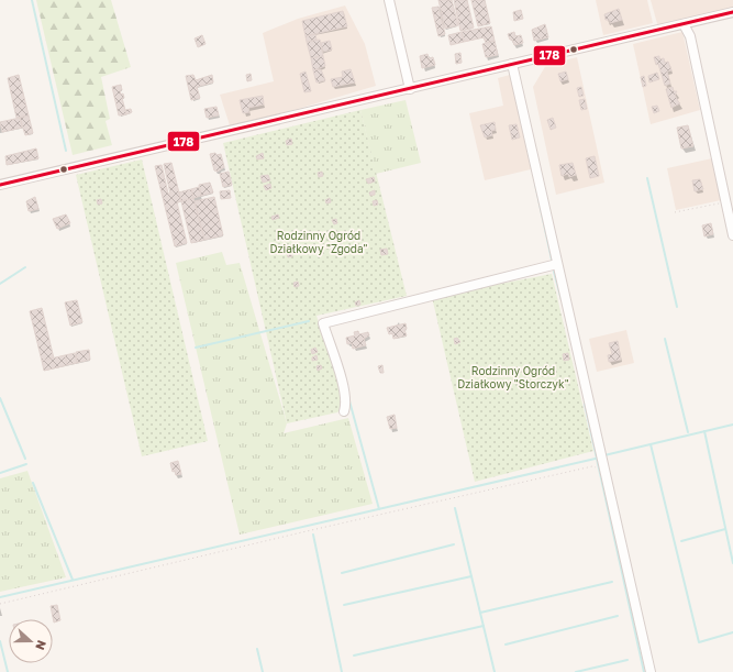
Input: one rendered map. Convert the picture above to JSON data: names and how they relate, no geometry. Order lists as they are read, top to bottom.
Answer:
{
  "parks": ["Rodzinny Ogród Działkowy \"Zgoda\"", "Rodzinny Ogród Działkowy \"Storczyk\""],
  "lines": ["transit line 178"],
  "north": "right"
}
